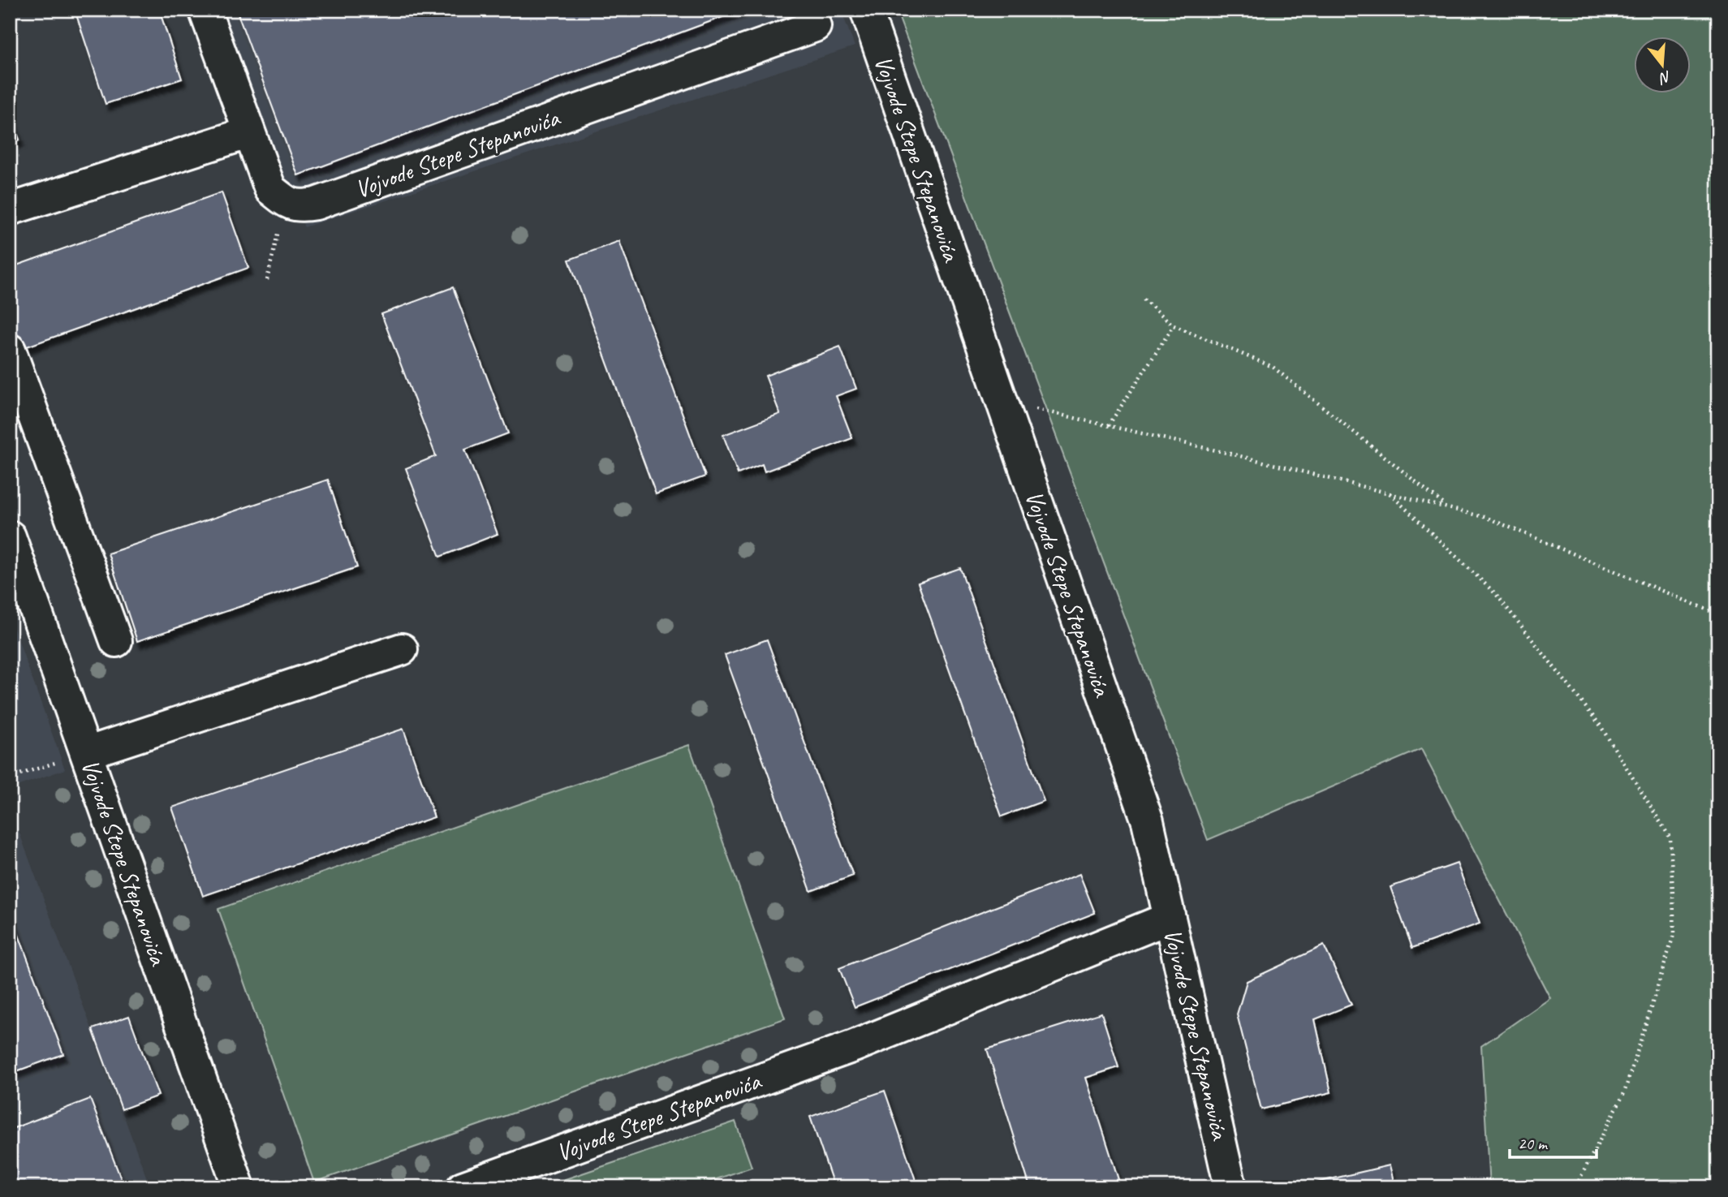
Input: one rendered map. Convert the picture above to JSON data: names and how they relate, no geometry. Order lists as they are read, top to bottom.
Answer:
{
  "streets": {
    "street": ["Vojvode Stepe Stepanovića"]
  },
  "scale_bar": "20 m",
  "north": "bottom"
}
